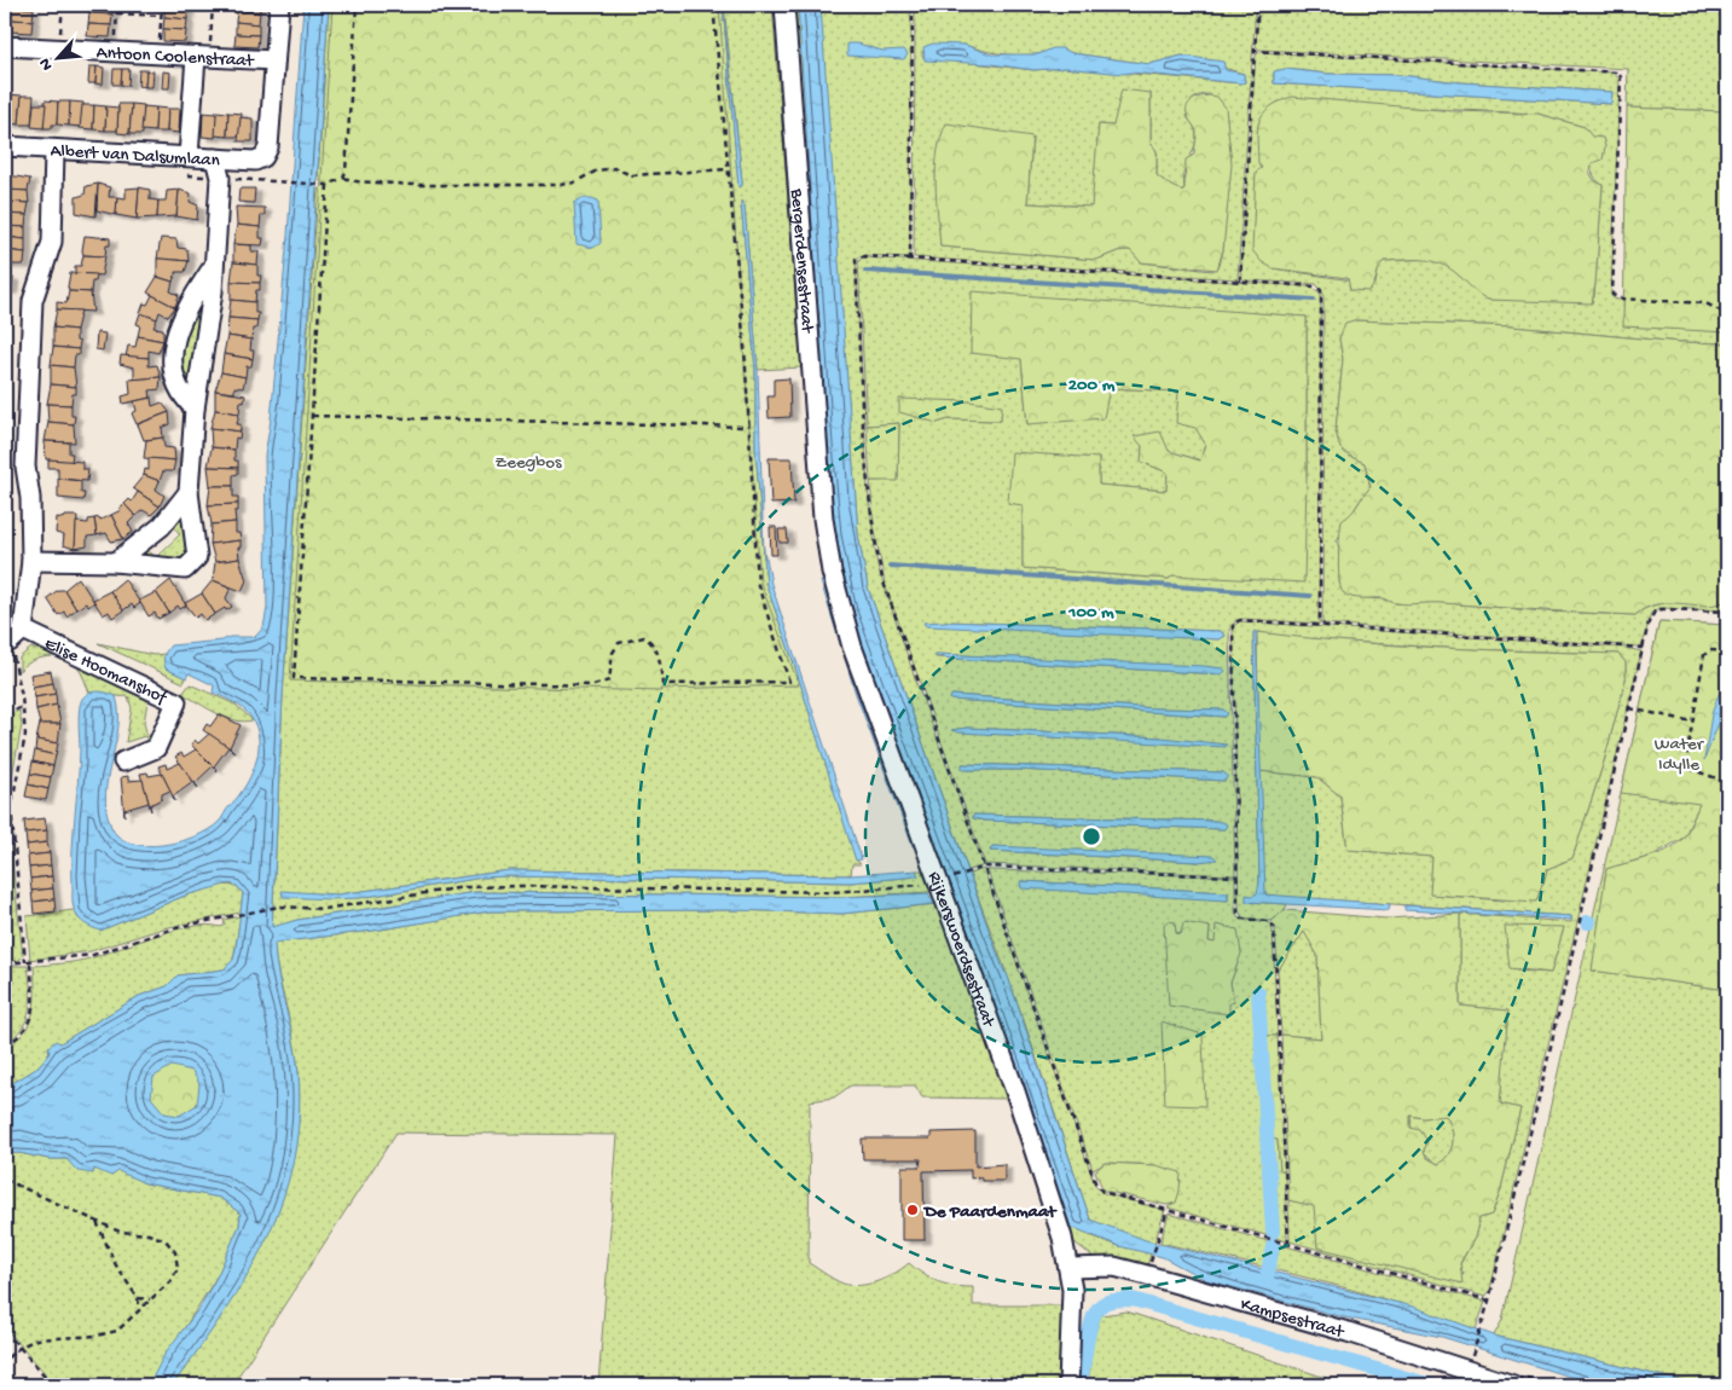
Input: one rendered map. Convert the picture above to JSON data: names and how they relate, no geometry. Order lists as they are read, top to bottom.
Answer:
{
  "streets": {
    "street": [
      "Antoon Coolenstraat",
      "Albert van Dalsumlaan",
      "Bergerdensestraat",
      "Elise Hoomanshof",
      "Rijkerswoerdsestraat",
      "Kampsestraat"
    ]
  },
  "crossings": [
    ["Antoon Coolenstraat", "Albert van Dalsumlaan"],
    ["Bergerdensestraat", "Rijkerswoerdsestraat"],
    ["Rijkerswoerdsestraat", "Kampsestraat"]
  ],
  "parks": ["Zeegbos", "Water Idylle"],
  "places": ["De Paardenmaat"],
  "north": "bottom left",
  "rings": ["200 m", "100 m"]
}
